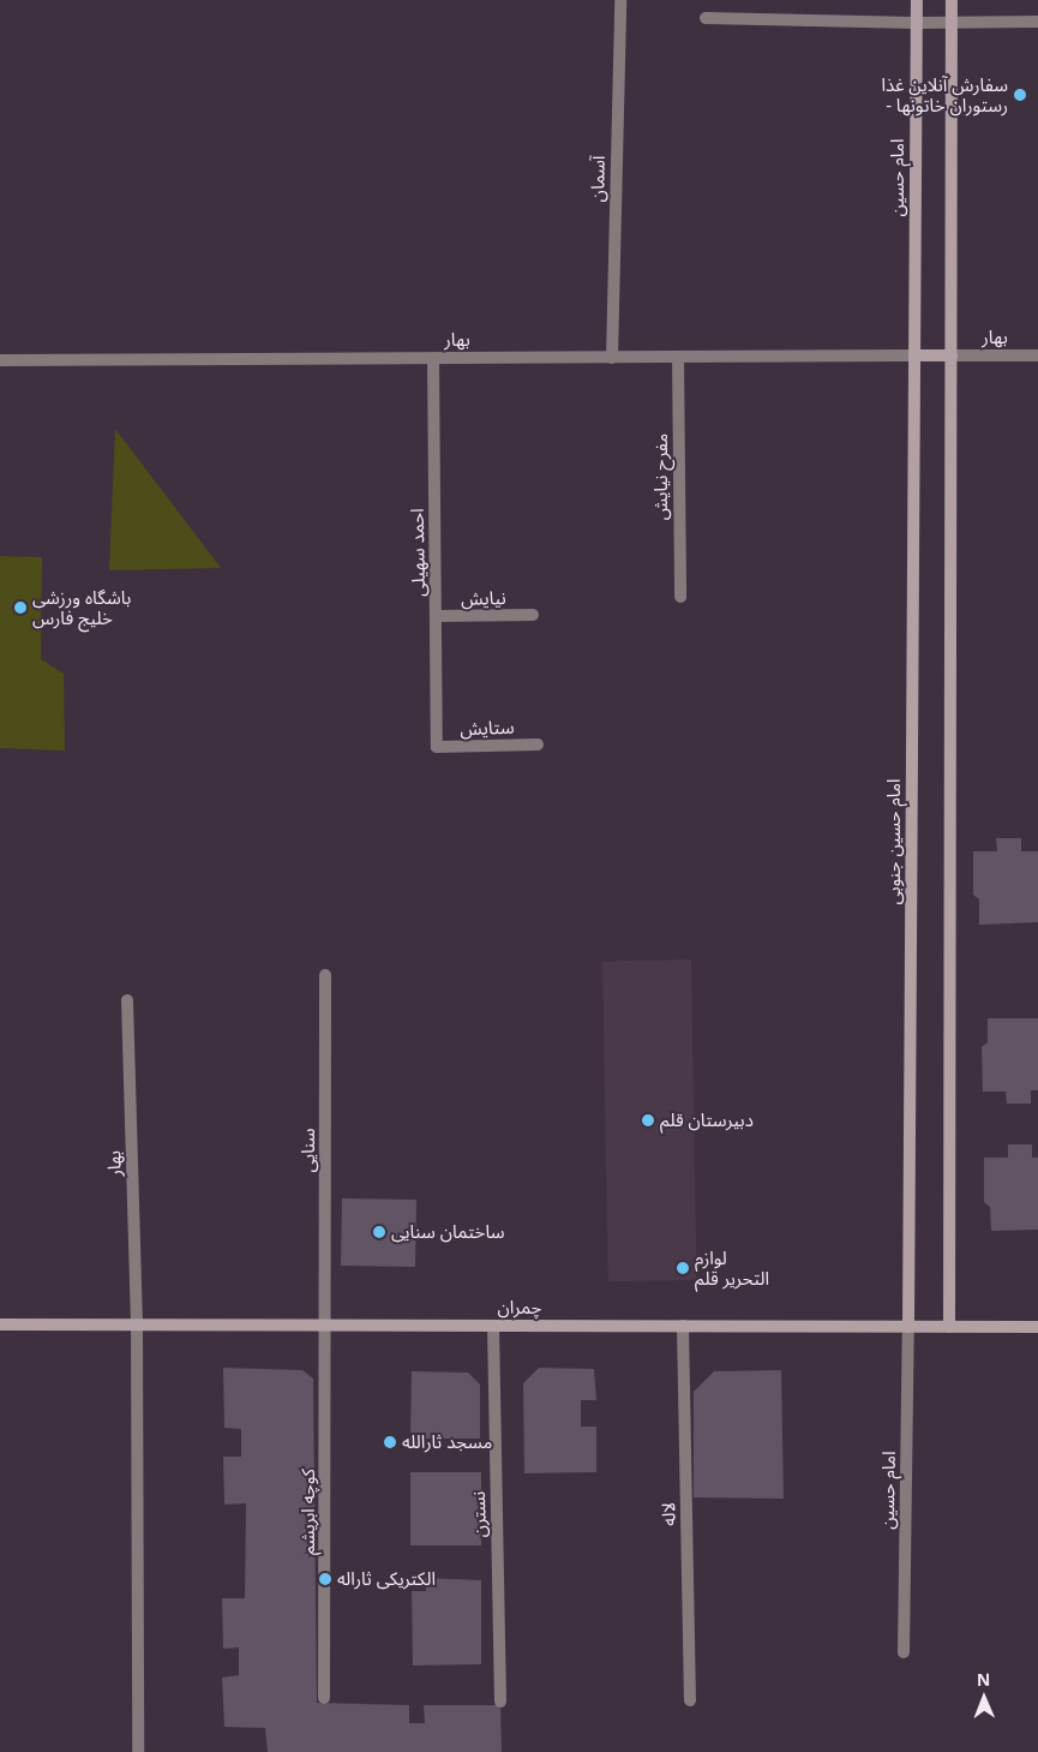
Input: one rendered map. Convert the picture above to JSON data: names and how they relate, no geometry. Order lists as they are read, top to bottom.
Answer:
{
  "streets": {
    "street": [
      "امام حسین",
      "آسمان",
      "بهار",
      "مفرح نیایش",
      "احمد سهیلی",
      "نیایش",
      "ستایش",
      "امام حسین جنوبی",
      "سنایی",
      "چمران",
      "کوچه ابریشم",
      "نسترن",
      "لاله"
    ]
  },
  "crossings": [
    ["امام حسین", "بهار"],
    ["امام حسین", "امام حسین جنوبی"],
    ["امام حسین", "چمران"],
    ["آسمان", "بهار"],
    ["بهار", "مفرح نیایش"],
    ["بهار", "احمد سهیلی"],
    ["بهار", "امام حسین جنوبی"],
    ["بهار", "چمران"],
    ["احمد سهیلی", "نیایش"],
    ["احمد سهیلی", "ستایش"],
    ["امام حسین جنوبی", "چمران"],
    ["سنایی", "چمران"],
    ["سنایی", "کوچه ابریشم"],
    ["چمران", "کوچه ابریشم"],
    ["چمران", "نسترن"],
    ["چمران", "لاله"]
  ],
  "places": [
    "سفارش آنلاین غذا - رستوران خاتونها",
    "باشگاه ورزشی خلیج فارس",
    "دبیرستان قلم",
    "ساختمان سنایی",
    "لوازم التحریر قلم",
    "مسجد ثارالله",
    "الکتریکی ثاراله"
  ],
  "north": "top"
}
